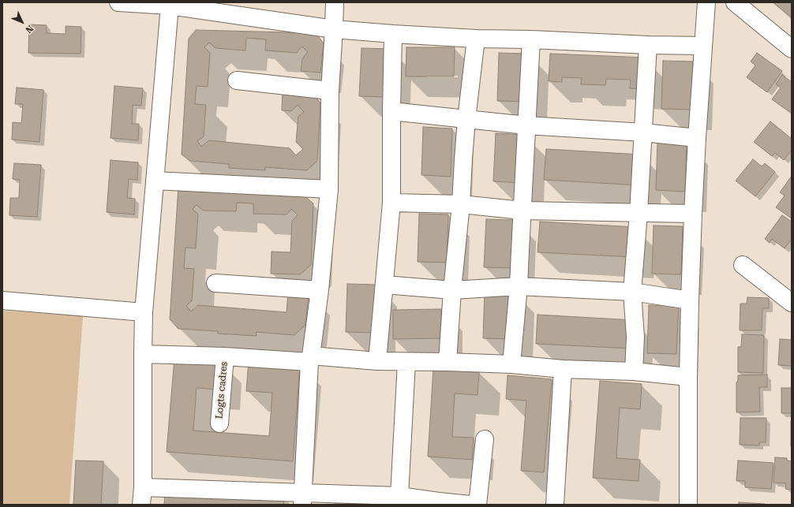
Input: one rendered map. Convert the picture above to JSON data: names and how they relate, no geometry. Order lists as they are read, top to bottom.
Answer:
{
  "streets": {
    "street": ["Logts cadres"]
  },
  "north": "bottom right"
}
